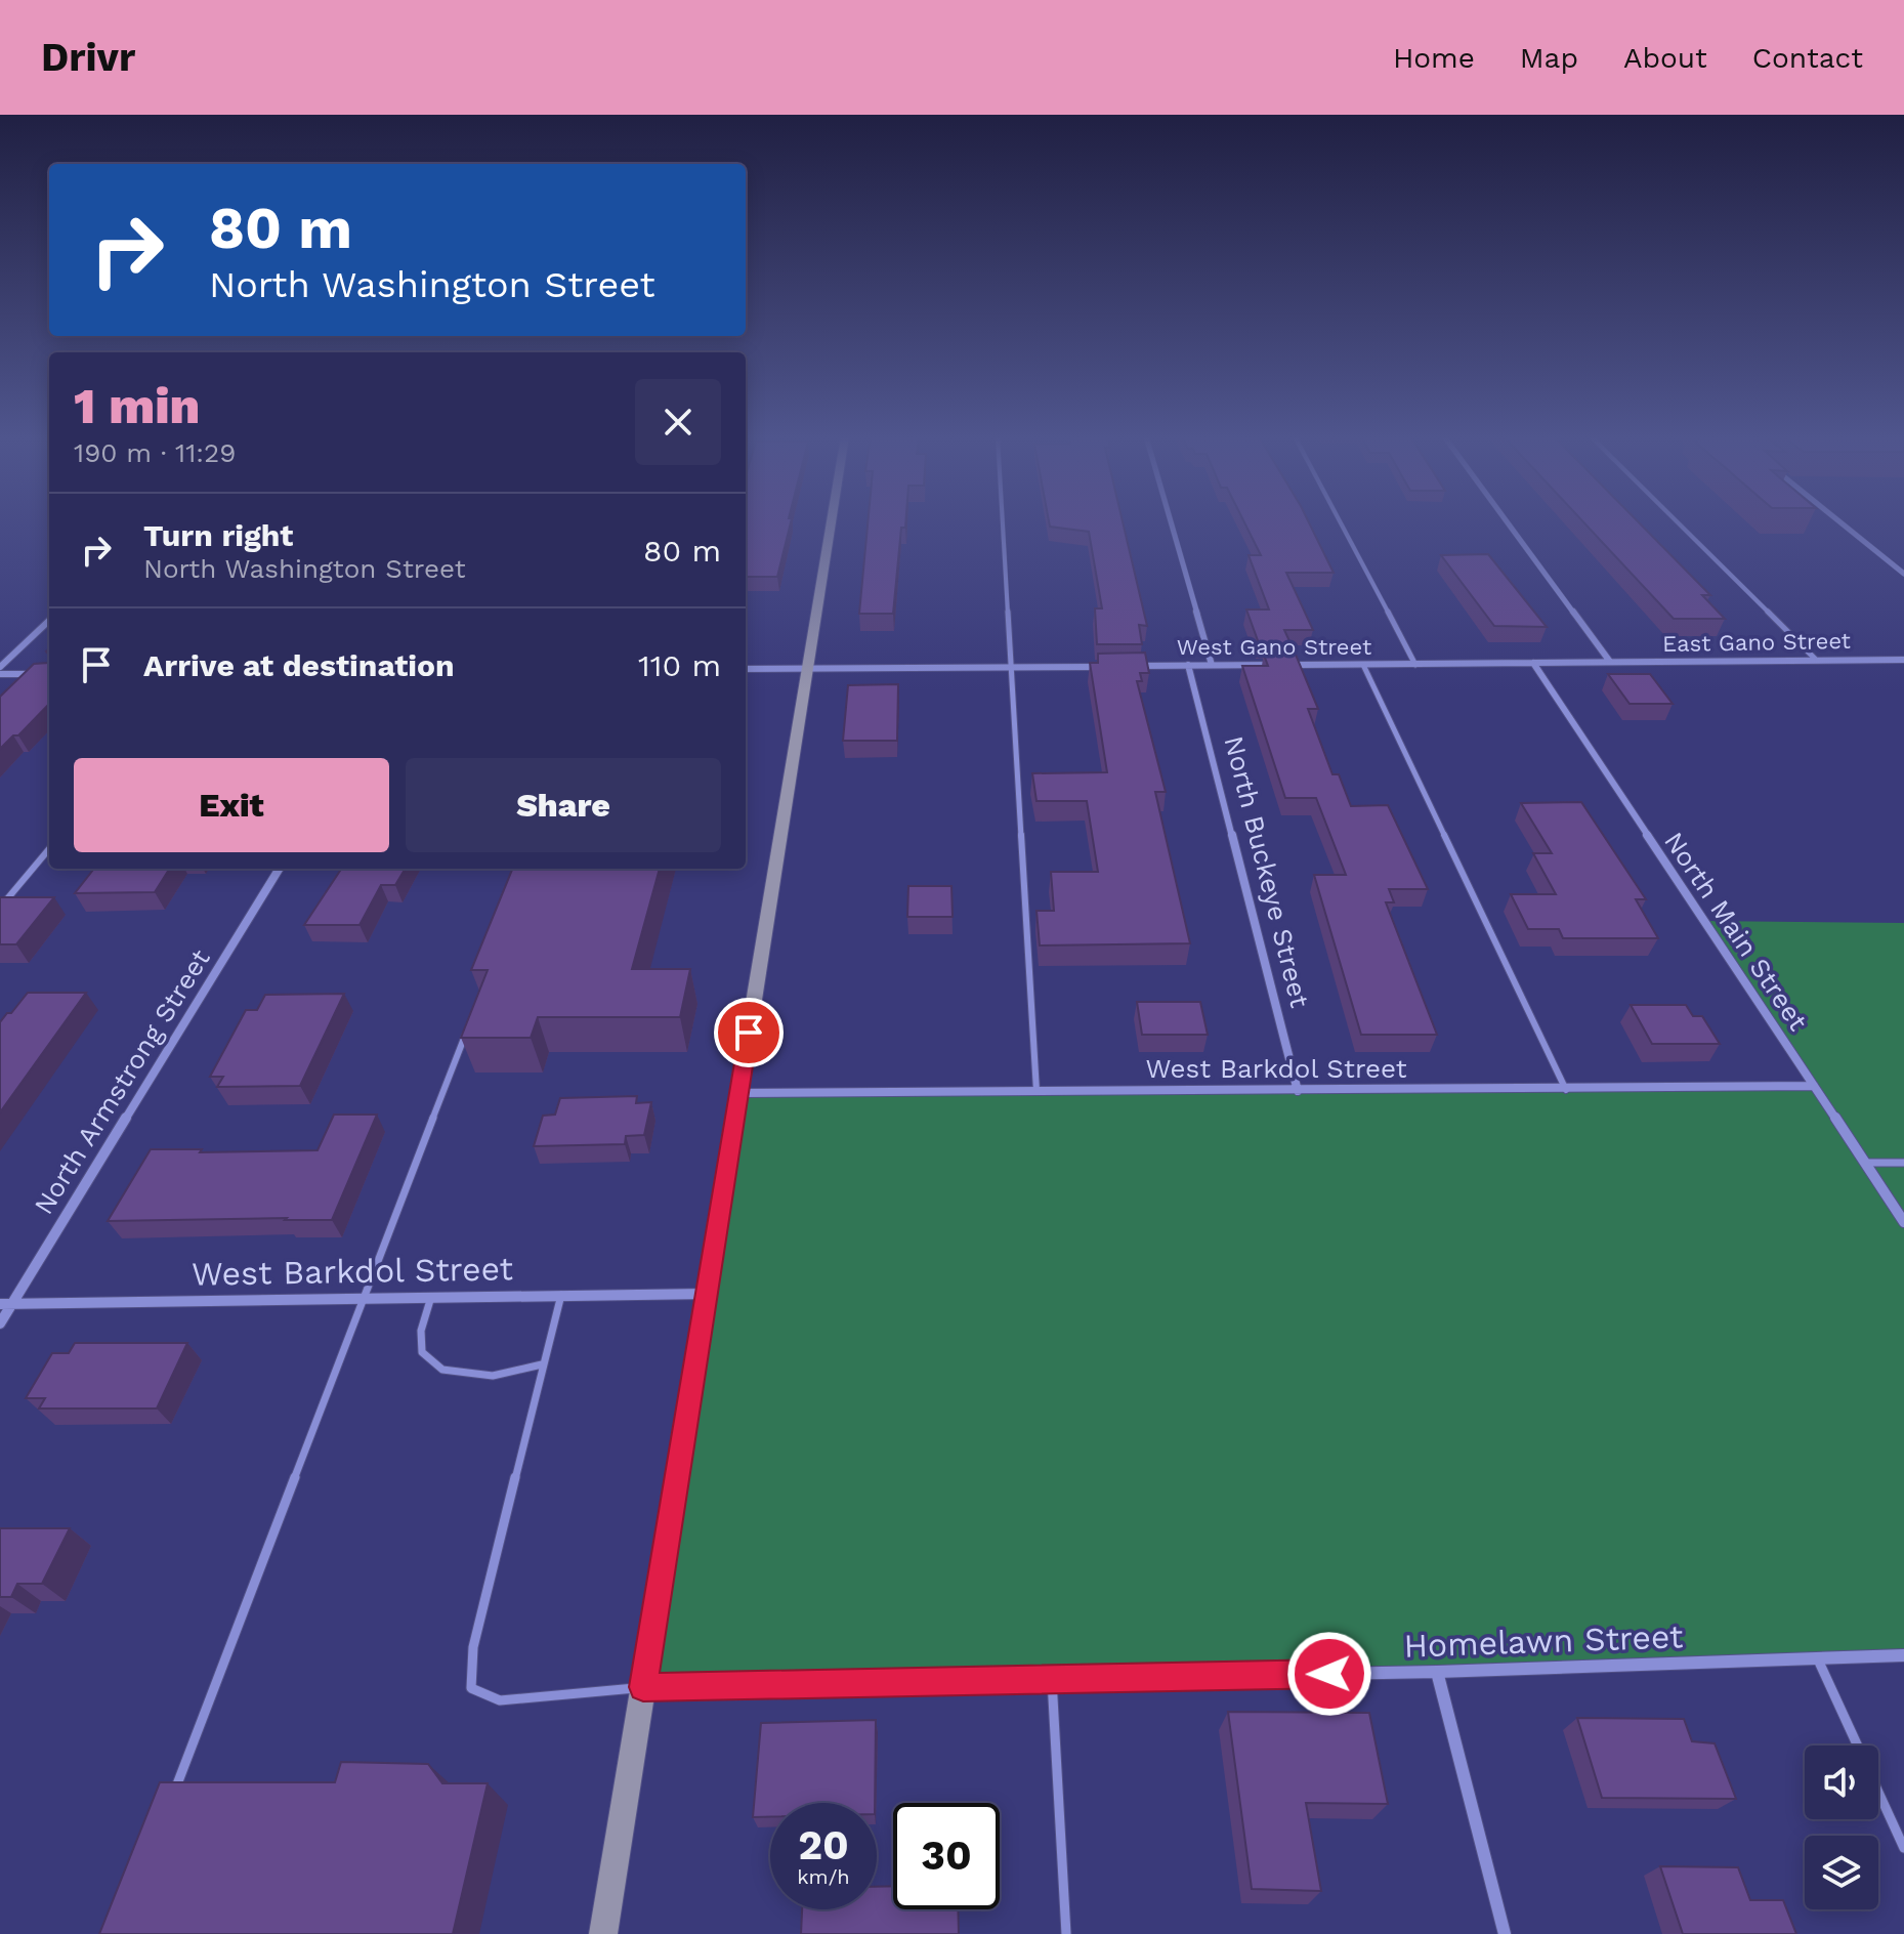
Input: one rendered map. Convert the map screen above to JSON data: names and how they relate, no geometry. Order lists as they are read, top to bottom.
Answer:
{
  "streets": {
    "street": [
      "East Gano Street",
      "West Gano Street",
      "North Buckeye Street",
      "North Main Street",
      "West Barkdol Street",
      "North Armstrong Street",
      "Homelawn Street"
    ]
  },
  "crossings": [
    ["East Gano Street", "West Gano Street"],
    ["West Gano Street", "North Buckeye Street"],
    ["West Gano Street", "North Main Street"],
    ["North Buckeye Street", "West Barkdol Street"],
    ["North Main Street", "West Barkdol Street"],
    ["West Barkdol Street", "North Armstrong Street"]
  ],
  "page": {
    "header": "Drivr",
    "nav": [
      "Home",
      "Map",
      "About",
      "Contact"
    ],
    "turn": ["80 m", "North Washington Street"],
    "heading": ["1 min", "190 m · 11:29"],
    "list": [
      {
        "name": "Turn right",
        "note": "North Washington Street",
        "value": "80 m"
      },
      {
        "name": "Arrive at destination",
        "value": "110 m"
      }
    ],
    "buttons": ["Exit", "Share"],
    "speed": "20 km/h",
    "limit": "30"
  }
}
